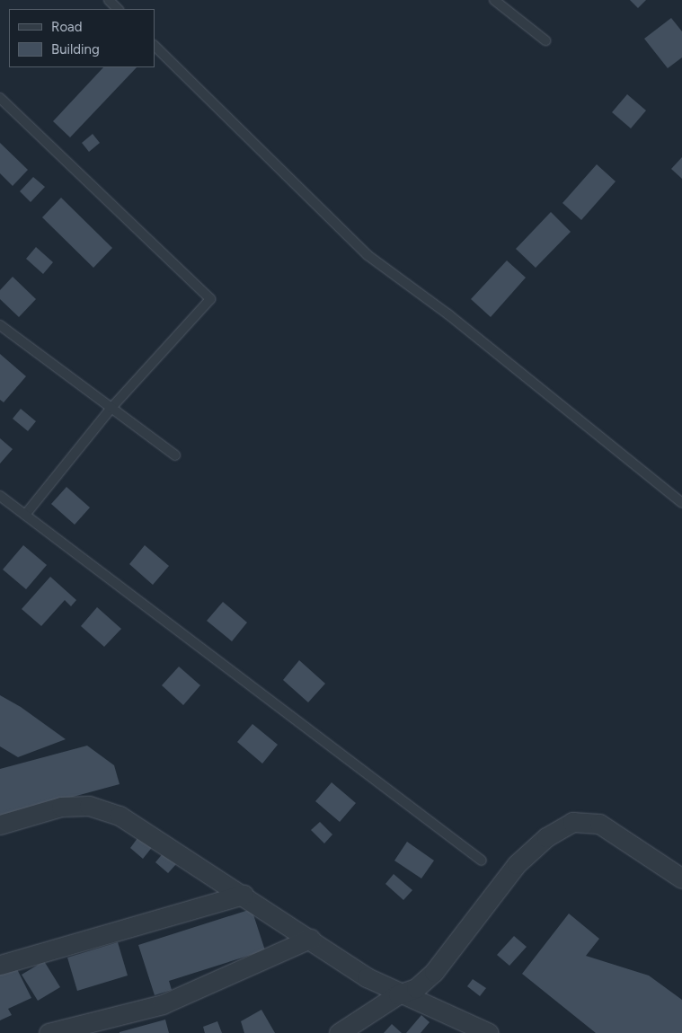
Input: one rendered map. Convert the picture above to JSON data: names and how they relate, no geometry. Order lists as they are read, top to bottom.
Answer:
{
  "legend": ["Road", "Building"]
}
